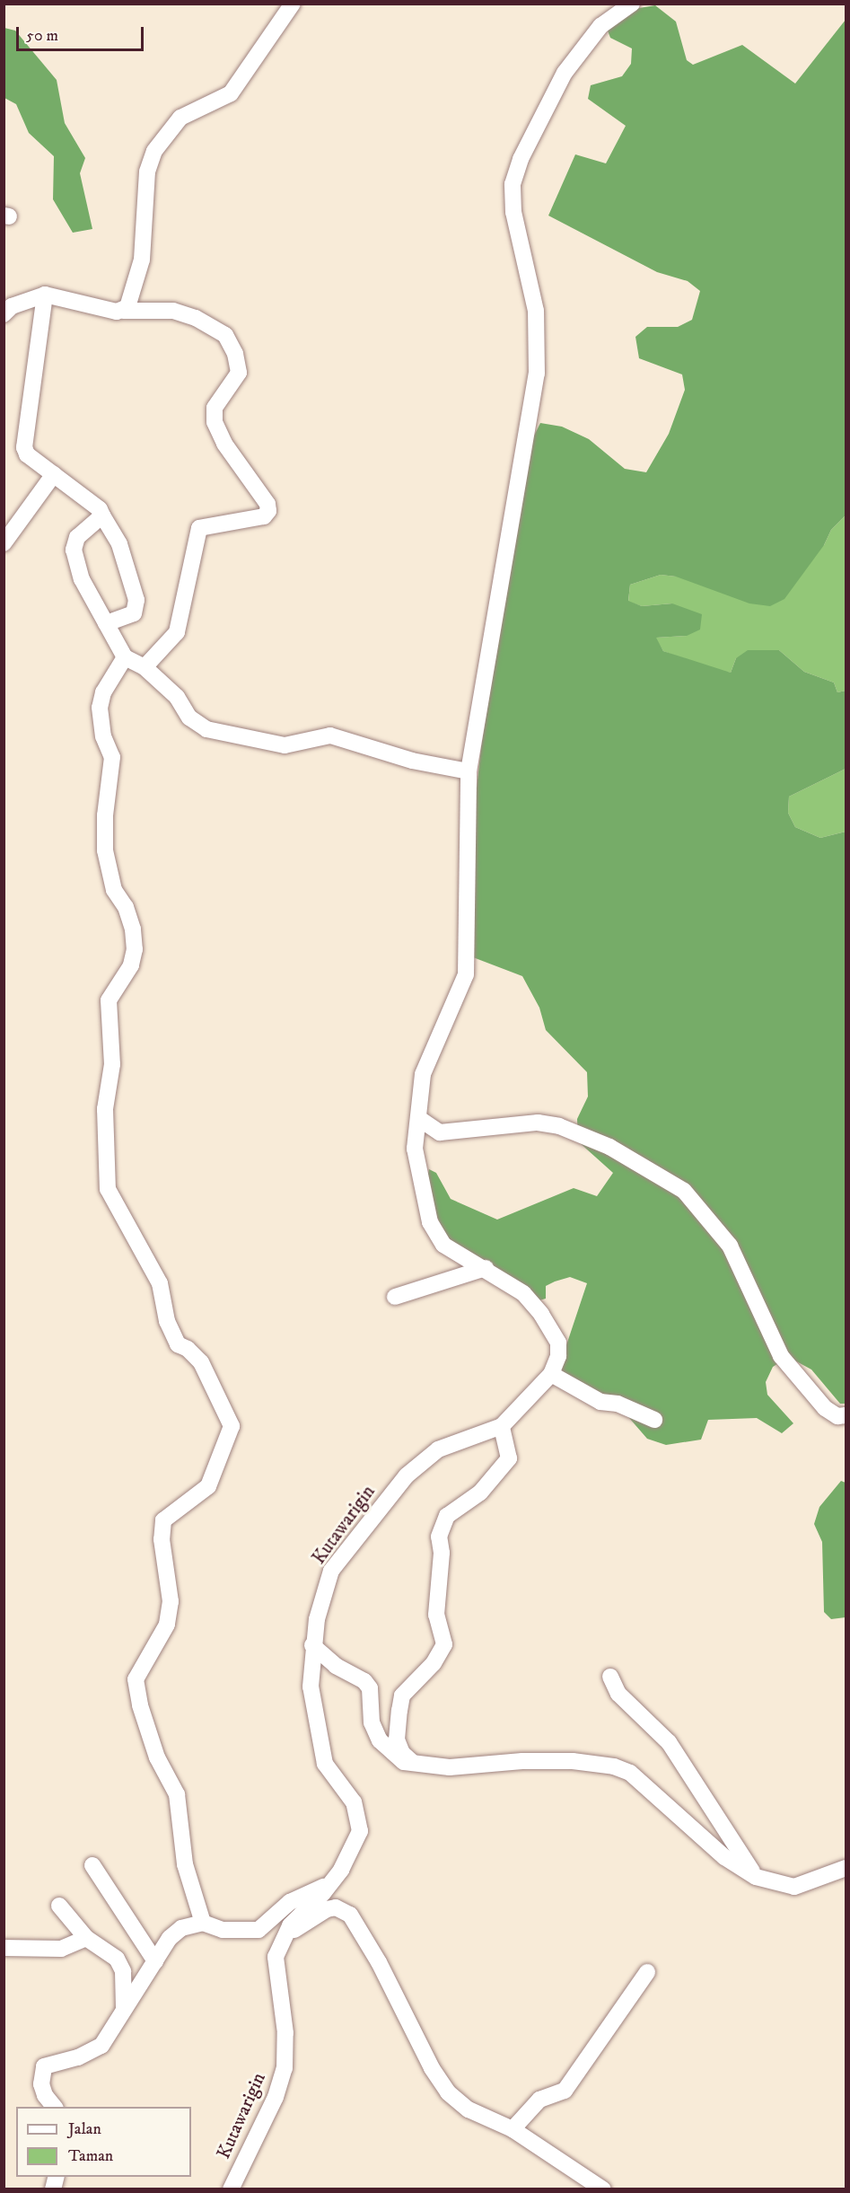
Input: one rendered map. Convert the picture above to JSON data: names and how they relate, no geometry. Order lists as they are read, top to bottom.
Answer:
{
  "streets": {
    "street": ["Kutawarigin"]
  },
  "legend": ["Jalan", "Taman"],
  "scale_bar": "50 m"
}
